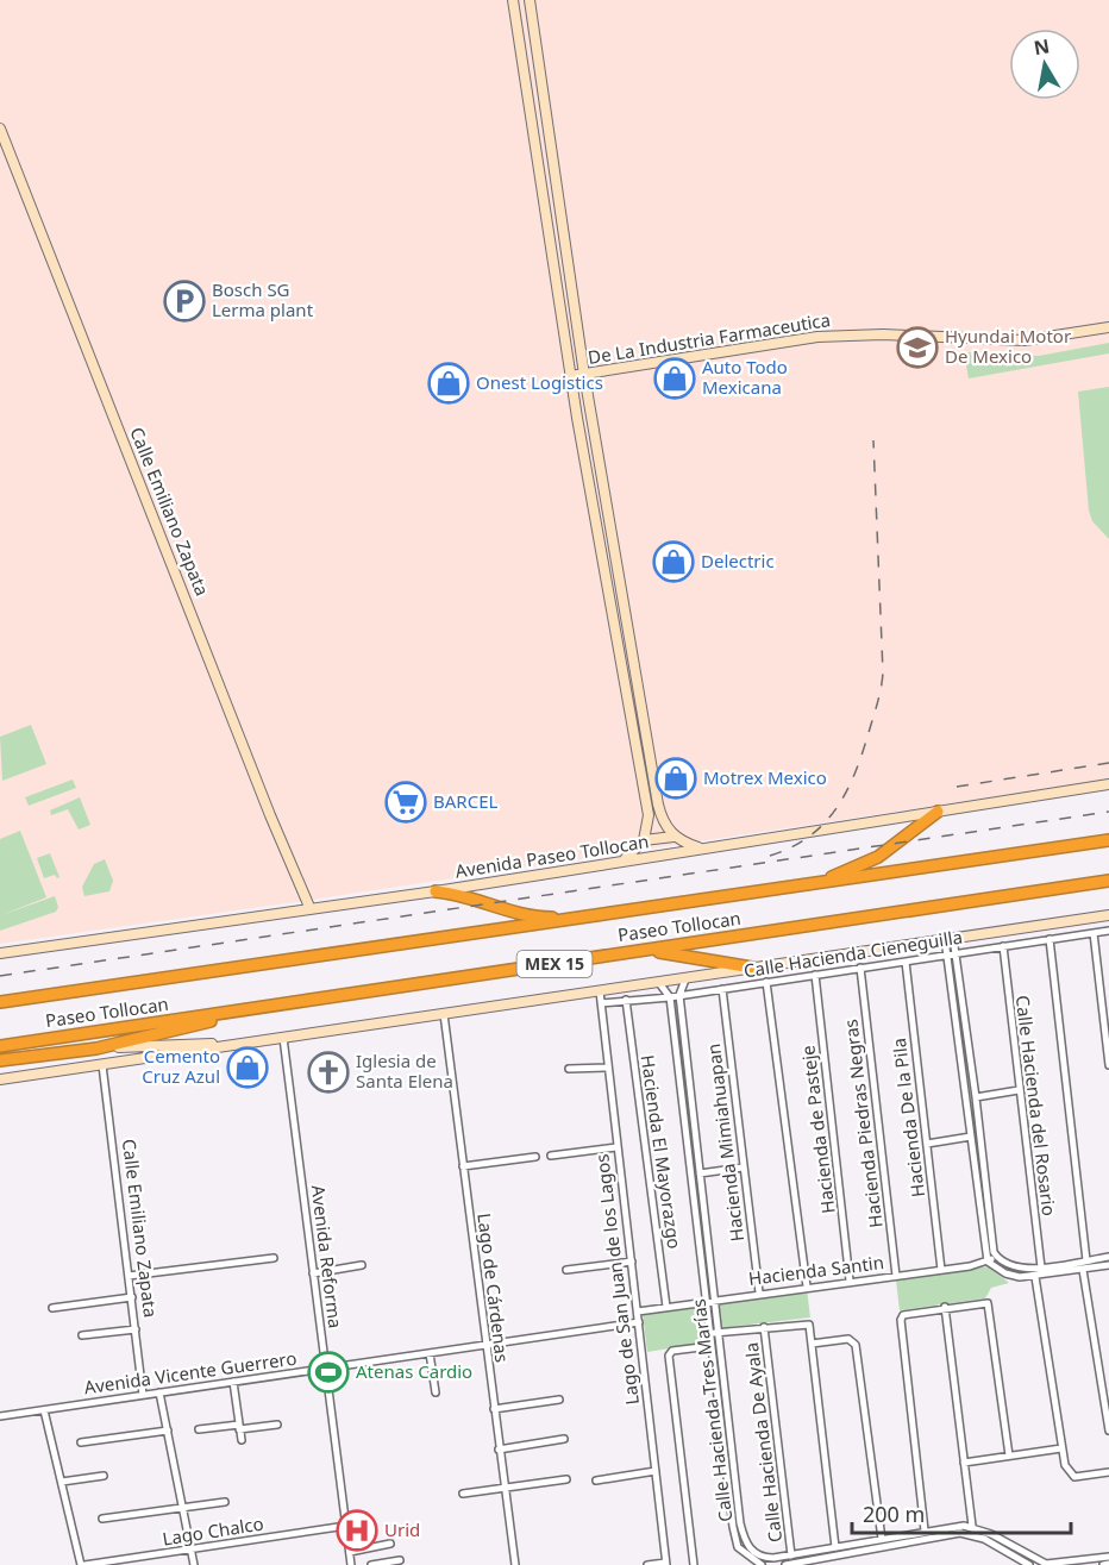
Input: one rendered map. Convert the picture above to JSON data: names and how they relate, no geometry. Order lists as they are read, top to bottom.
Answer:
{
  "streets": {
    "highway": ["Paseo Tollocan", "MEX 15"],
    "main road": ["De La Industria Farmaceutica", "Calle Emiliano Zapata", "Avenida Paseo Tollocan"],
    "street": [
      "Calle Hacienda Cieneguilla",
      "Calle Hacienda del Rosario",
      "Hacienda De la Pila",
      "Hacienda Piedras Negras",
      "Hacienda de Pasteje",
      "Hacienda Mimiahuapan",
      "Hacienda El Mayorazgo",
      "Avenida Reforma",
      "Hacienda Santin",
      "Lago de San Juan de los Lagos",
      "Lago de Cárdenas",
      "Avenida Vicente Guerrero",
      "Calle Hacienda Tres Marías",
      "Calle Hacienda De Ayala",
      "Lago Chalco"
    ]
  },
  "crossings": [
    ["Calle Emiliano Zapata", "Avenida Paseo Tollocan"],
    ["Calle Emiliano Zapata", "Avenida Vicente Guerrero"],
    ["Calle Hacienda Cieneguilla", "Calle Hacienda del Rosario"],
    ["Calle Hacienda Cieneguilla", "Hacienda De la Pila"],
    ["Calle Hacienda Cieneguilla", "Hacienda Piedras Negras"],
    ["Calle Hacienda Cieneguilla", "Hacienda de Pasteje"],
    ["Calle Hacienda Cieneguilla", "Hacienda Mimiahuapan"],
    ["Calle Hacienda Cieneguilla", "Hacienda El Mayorazgo"],
    ["Calle Hacienda Cieneguilla", "Lago de San Juan de los Lagos"],
    ["Calle Hacienda Cieneguilla", "Calle Hacienda Tres Marías"],
    ["Hacienda De la Pila", "Hacienda Santin"],
    ["Hacienda Piedras Negras", "Hacienda Santin"],
    ["Hacienda de Pasteje", "Hacienda Santin"],
    ["Hacienda Mimiahuapan", "Hacienda Santin"],
    ["Hacienda El Mayorazgo", "Hacienda Santin"],
    ["Avenida Reforma", "Avenida Vicente Guerrero"],
    ["Avenida Reforma", "Lago Chalco"],
    ["Hacienda Santin", "Lago de San Juan de los Lagos"],
    ["Hacienda Santin", "Calle Hacienda Tres Marías"],
    ["Lago de San Juan de los Lagos", "Avenida Vicente Guerrero"],
    ["Lago de Cárdenas", "Avenida Vicente Guerrero"],
    ["Calle Hacienda Tres Marías", "Calle Hacienda De Ayala"]
  ],
  "places": {
    "parking": ["Bosch SG Lerma plant"],
    "school or university": ["Hyundai Motor De Mexico"],
    "shop": [
      "Auto Todo Mexicana",
      "Onest Logistics",
      "Delectric",
      "Motrex Mexico",
      "Cemento Cruz Azul"
    ],
    "supermarket": ["BARCEL"],
    "church": ["Iglesia de Santa Elena"],
    "sports": ["Atenas Cardio"],
    "hospital": ["Urid"]
  },
  "scale_bar": "200 m",
  "north": "top"
}
